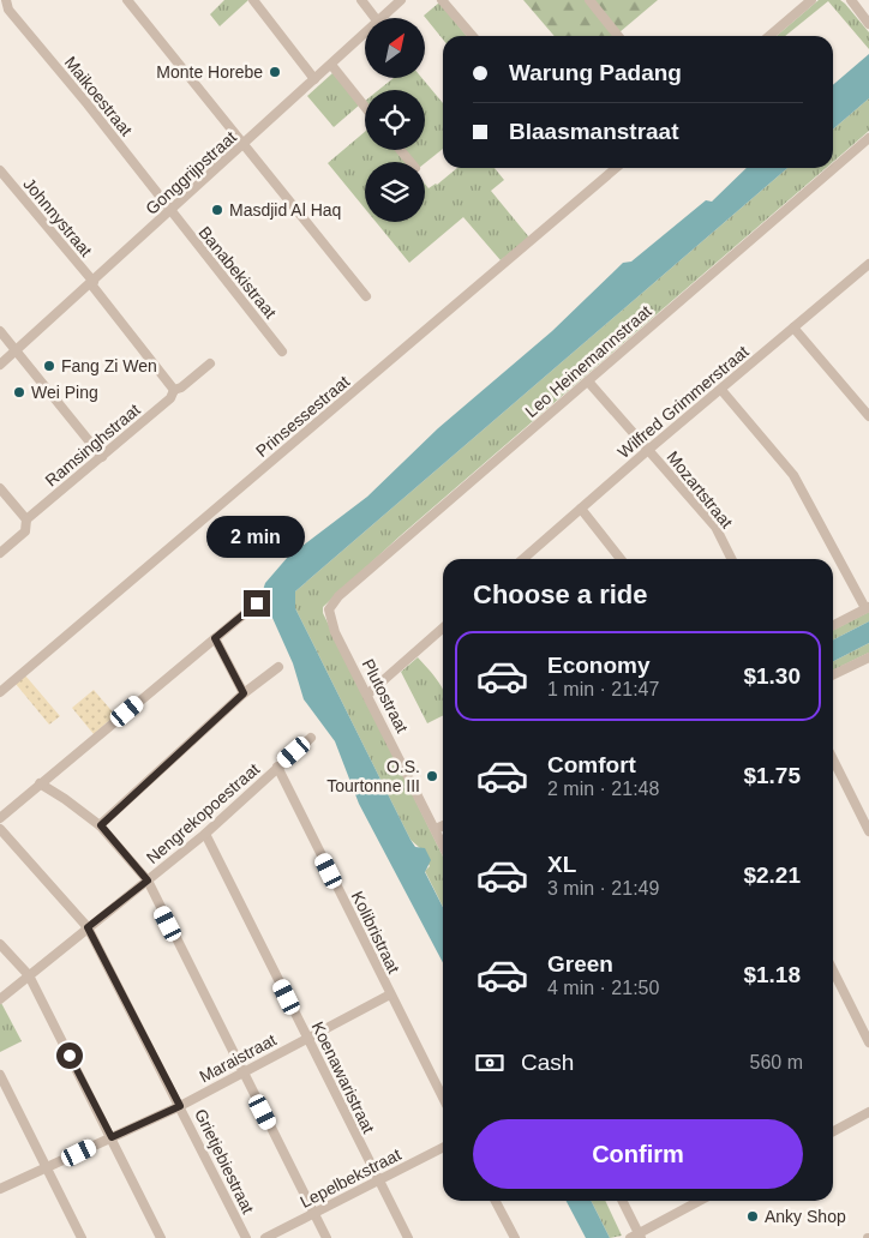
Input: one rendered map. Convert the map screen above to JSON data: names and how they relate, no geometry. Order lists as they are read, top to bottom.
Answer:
{
  "streets": {
    "street": [
      "Maikoestraat",
      "Gonggrijpstraat",
      "Johnnystraat",
      "Banabekistraat",
      "Leo Heinemannstraat",
      "Wilfred Grimmerstraat",
      "Prinsessestraat",
      "Ramsinghstraat",
      "Mozartstraat",
      "Plutostraat",
      "Nengrekopoestraat",
      "Kolibristraat",
      "Maraistraat",
      "Koenawaristraat",
      "Grietjebiestraat",
      "Lepelbekstraat"
    ]
  },
  "crossings": [
    ["Maikoestraat", "Gonggrijpstraat"],
    ["Maikoestraat", "Banabekistraat"],
    ["Gonggrijpstraat", "Johnnystraat"],
    ["Gonggrijpstraat", "Banabekistraat"],
    ["Johnnystraat", "Ramsinghstraat"],
    ["Leo Heinemannstraat", "Mozartstraat"],
    ["Leo Heinemannstraat", "Plutostraat"],
    ["Wilfred Grimmerstraat", "Mozartstraat"],
    ["Nengrekopoestraat", "Kolibristraat"],
    ["Nengrekopoestraat", "Koenawaristraat"],
    ["Nengrekopoestraat", "Grietjebiestraat"],
    ["Kolibristraat", "Maraistraat"],
    ["Maraistraat", "Koenawaristraat"],
    ["Maraistraat", "Grietjebiestraat"],
    ["Koenawaristraat", "Lepelbekstraat"]
  ],
  "places": [
    "Monte Horebe",
    "Masdjid Al Haq",
    "Fang Zi Wen",
    "Wei Ping",
    "O.S. Tourtonne III",
    "Anky Shop"
  ],
  "north": "top right",
  "page": {
    "banner": ["Warung Padang", "Blaasmanstraat"],
    "bubble": "2 min",
    "heading": "Choose a ride",
    "list": [
      {
        "name": "Economy",
        "note": "1 min · 21:47",
        "value": "$1.30"
      },
      {
        "name": "Comfort",
        "note": "2 min · 21:48",
        "value": "$1.75"
      },
      {
        "name": "XL",
        "note": "3 min · 21:49",
        "value": "$2.21"
      },
      {
        "name": "Green",
        "note": "4 min · 21:50",
        "value": "$1.18"
      }
    ],
    "pay": ["Cash", "560 m"],
    "buttons": "Confirm"
  }
}
